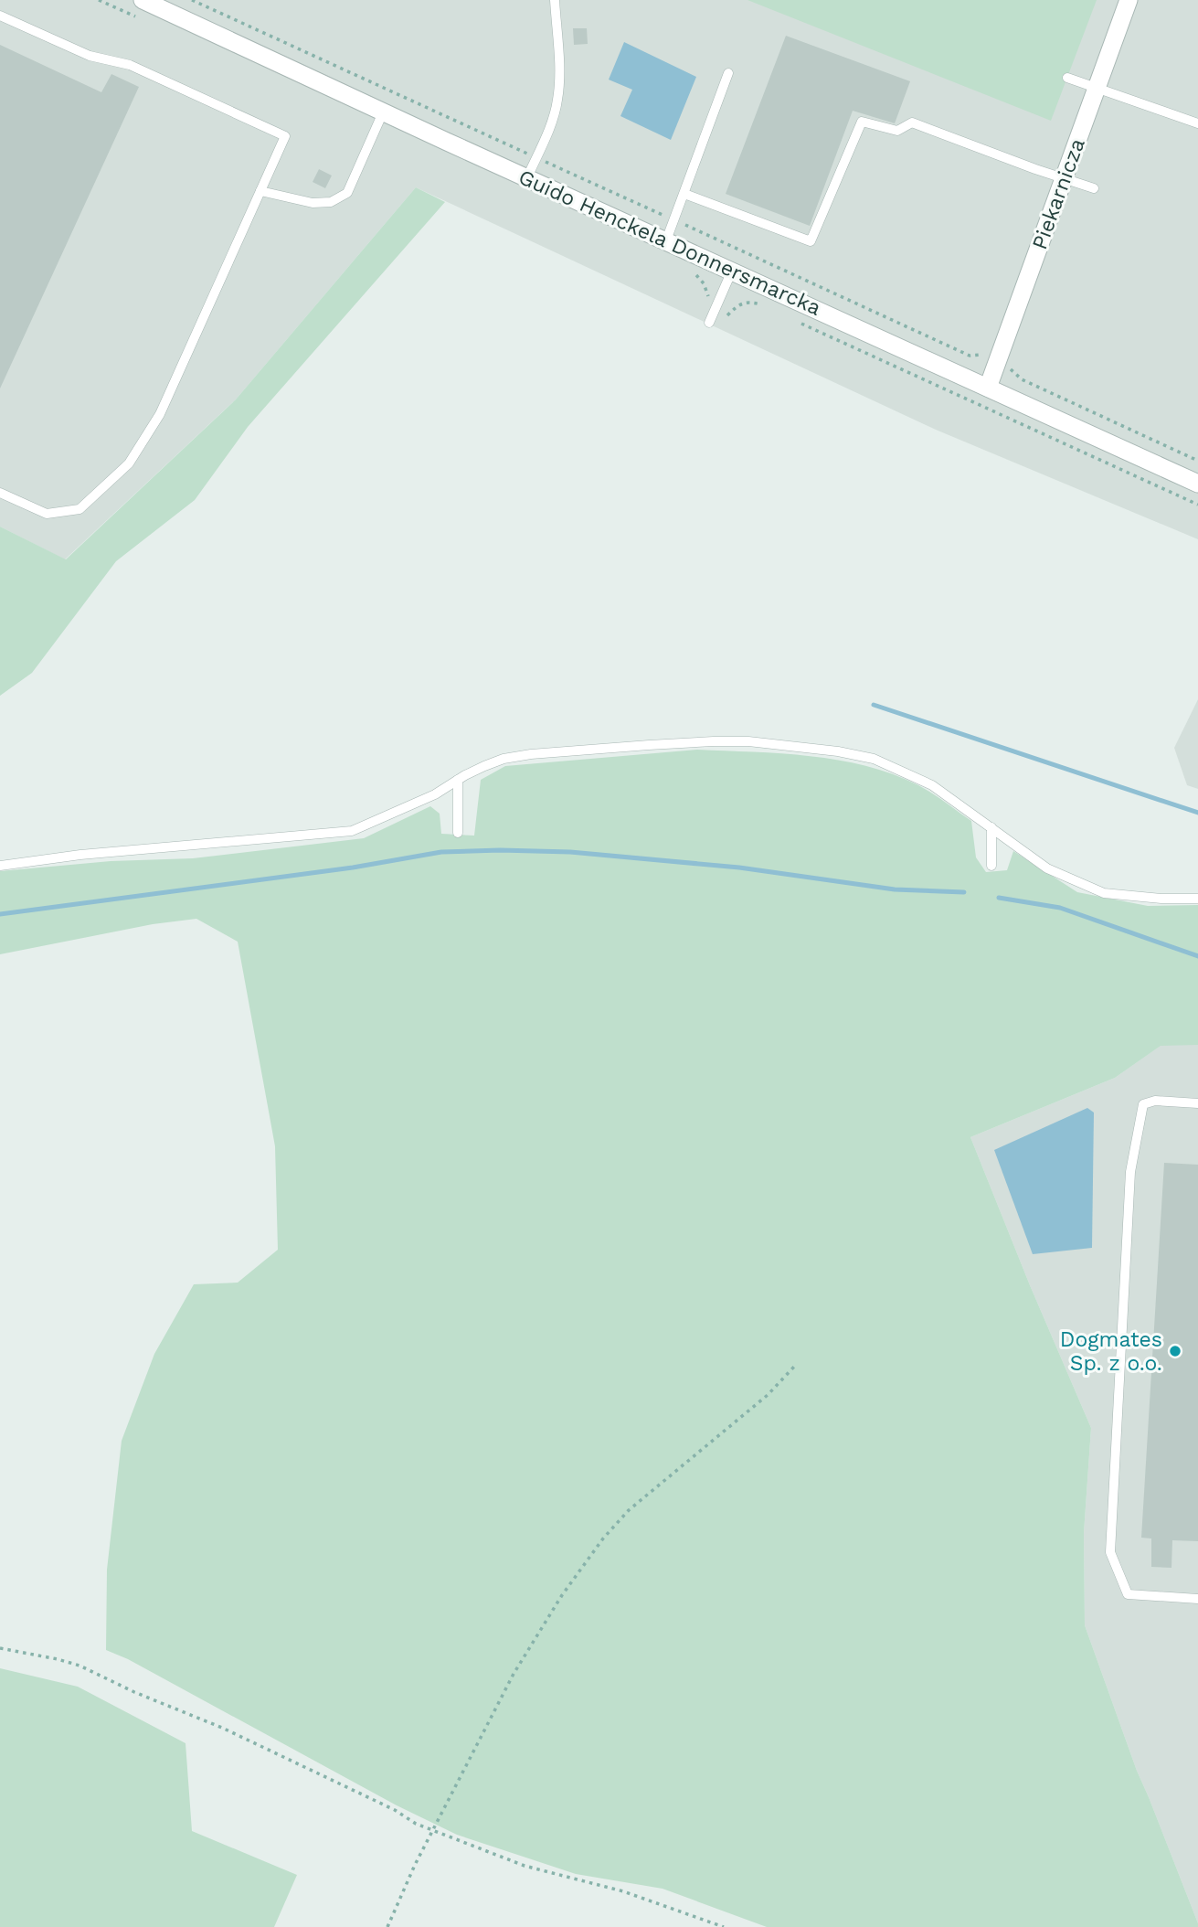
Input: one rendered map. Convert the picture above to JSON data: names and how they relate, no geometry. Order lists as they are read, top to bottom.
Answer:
{
  "streets": {
    "street": ["Piekarnicza", "Guido Henckela Donnersmarcka"]
  },
  "crossings": [
    ["Piekarnicza", "Guido Henckela Donnersmarcka"]
  ],
  "places": ["Dogmates Sp. z o.o."]
}
